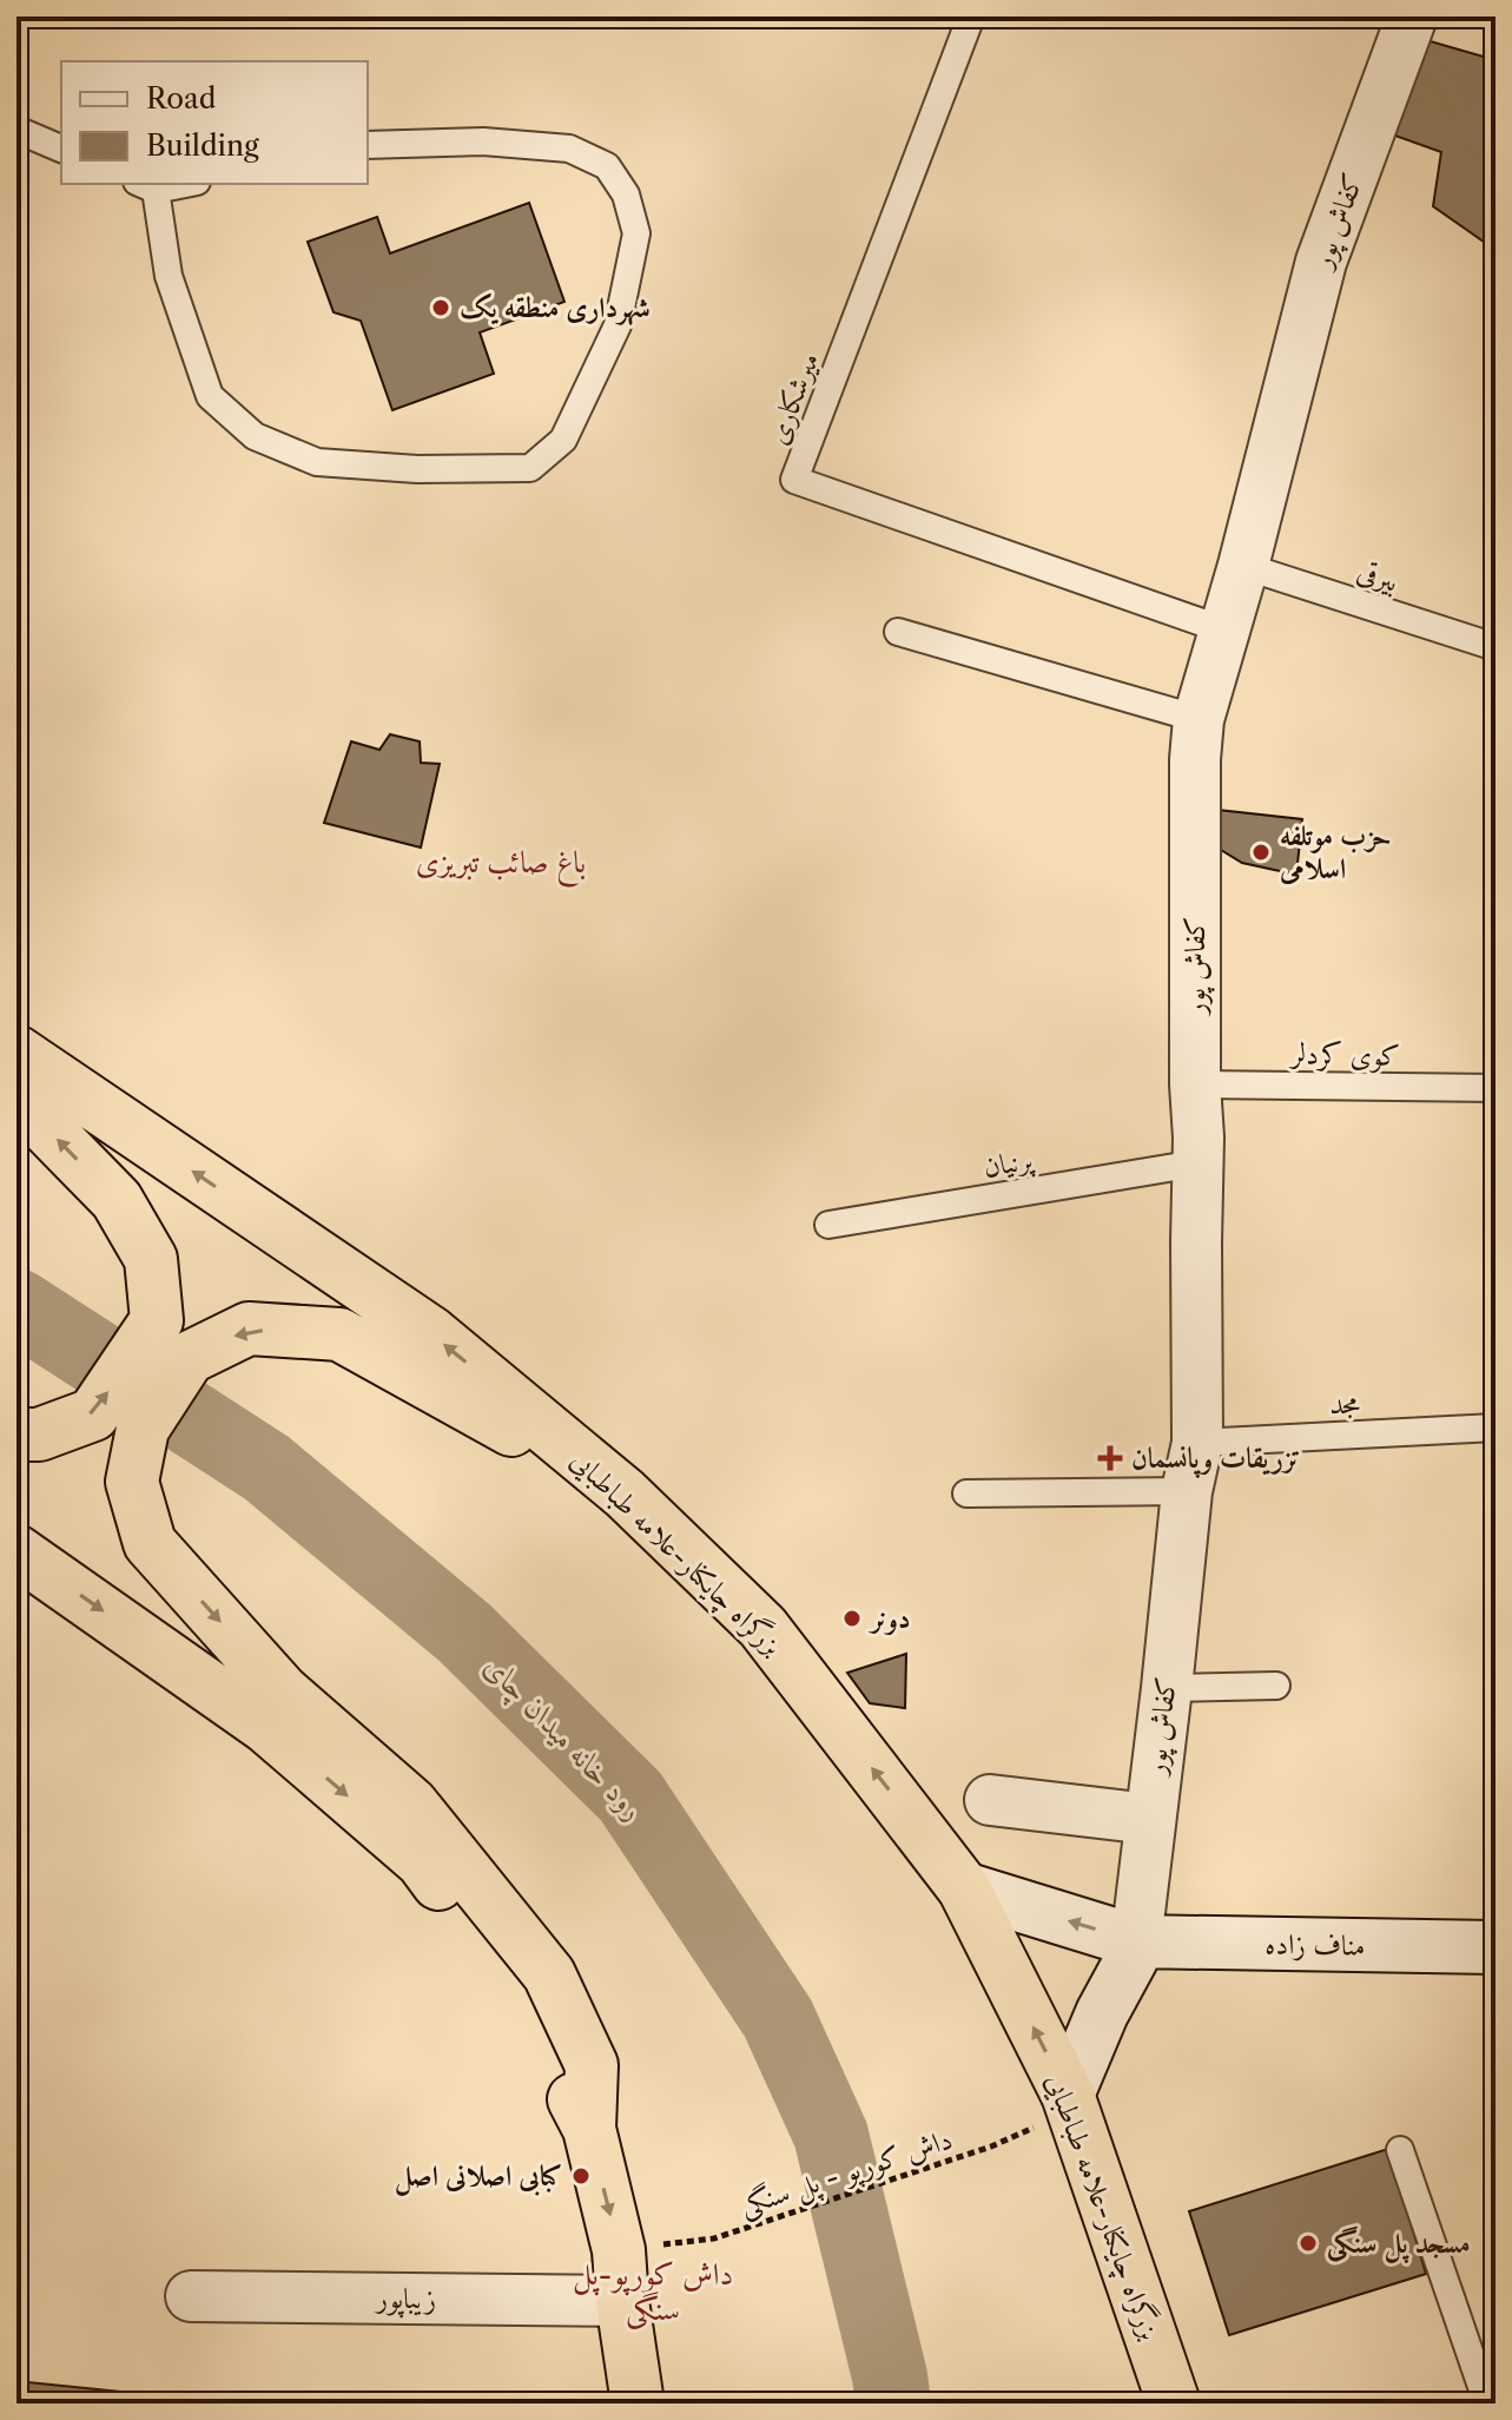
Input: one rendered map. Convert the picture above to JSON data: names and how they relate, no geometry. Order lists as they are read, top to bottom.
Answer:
{
  "streets": {
    "highway": ["بزرگراه چایکنار-علامه طباطبایی"],
    "street": ["کفاش پور", "مناف زاده", "زیباپور"],
    "lane": [
      "میرشکاری",
      "بیرقی",
      "کوی کردلر",
      "پرنیان",
      "مجد"
    ],
    "path": ["داش کورپو - پل سنگی"]
  },
  "crossings": [
    ["کفاش پور", "میرشکاری"],
    ["کفاش پور", "بیرقی"],
    ["کفاش پور", "کوی کردلر"],
    ["کفاش پور", "پرنیان"],
    ["کفاش پور", "مجد"],
    ["کفاش پور", "مناف زاده"],
    ["بزرگراه چایکنار-علامه طباطبایی", "مناف زاده"]
  ],
  "districts": ["باغ صائب تبریزی", "داش کورپو-پل سنگی"],
  "water": ["رود خانه میدان چای"],
  "places": {
    "other": [
      "شهرداری منطقه یک",
      "حزب موتلفه اسلامی",
      "دونر",
      "کبابی اصلانی اصل",
      "مسجد پل سنگی"
    ],
    "health": ["تزریقات وپانسمان"]
  },
  "legend": ["Road", "Building"]
}
